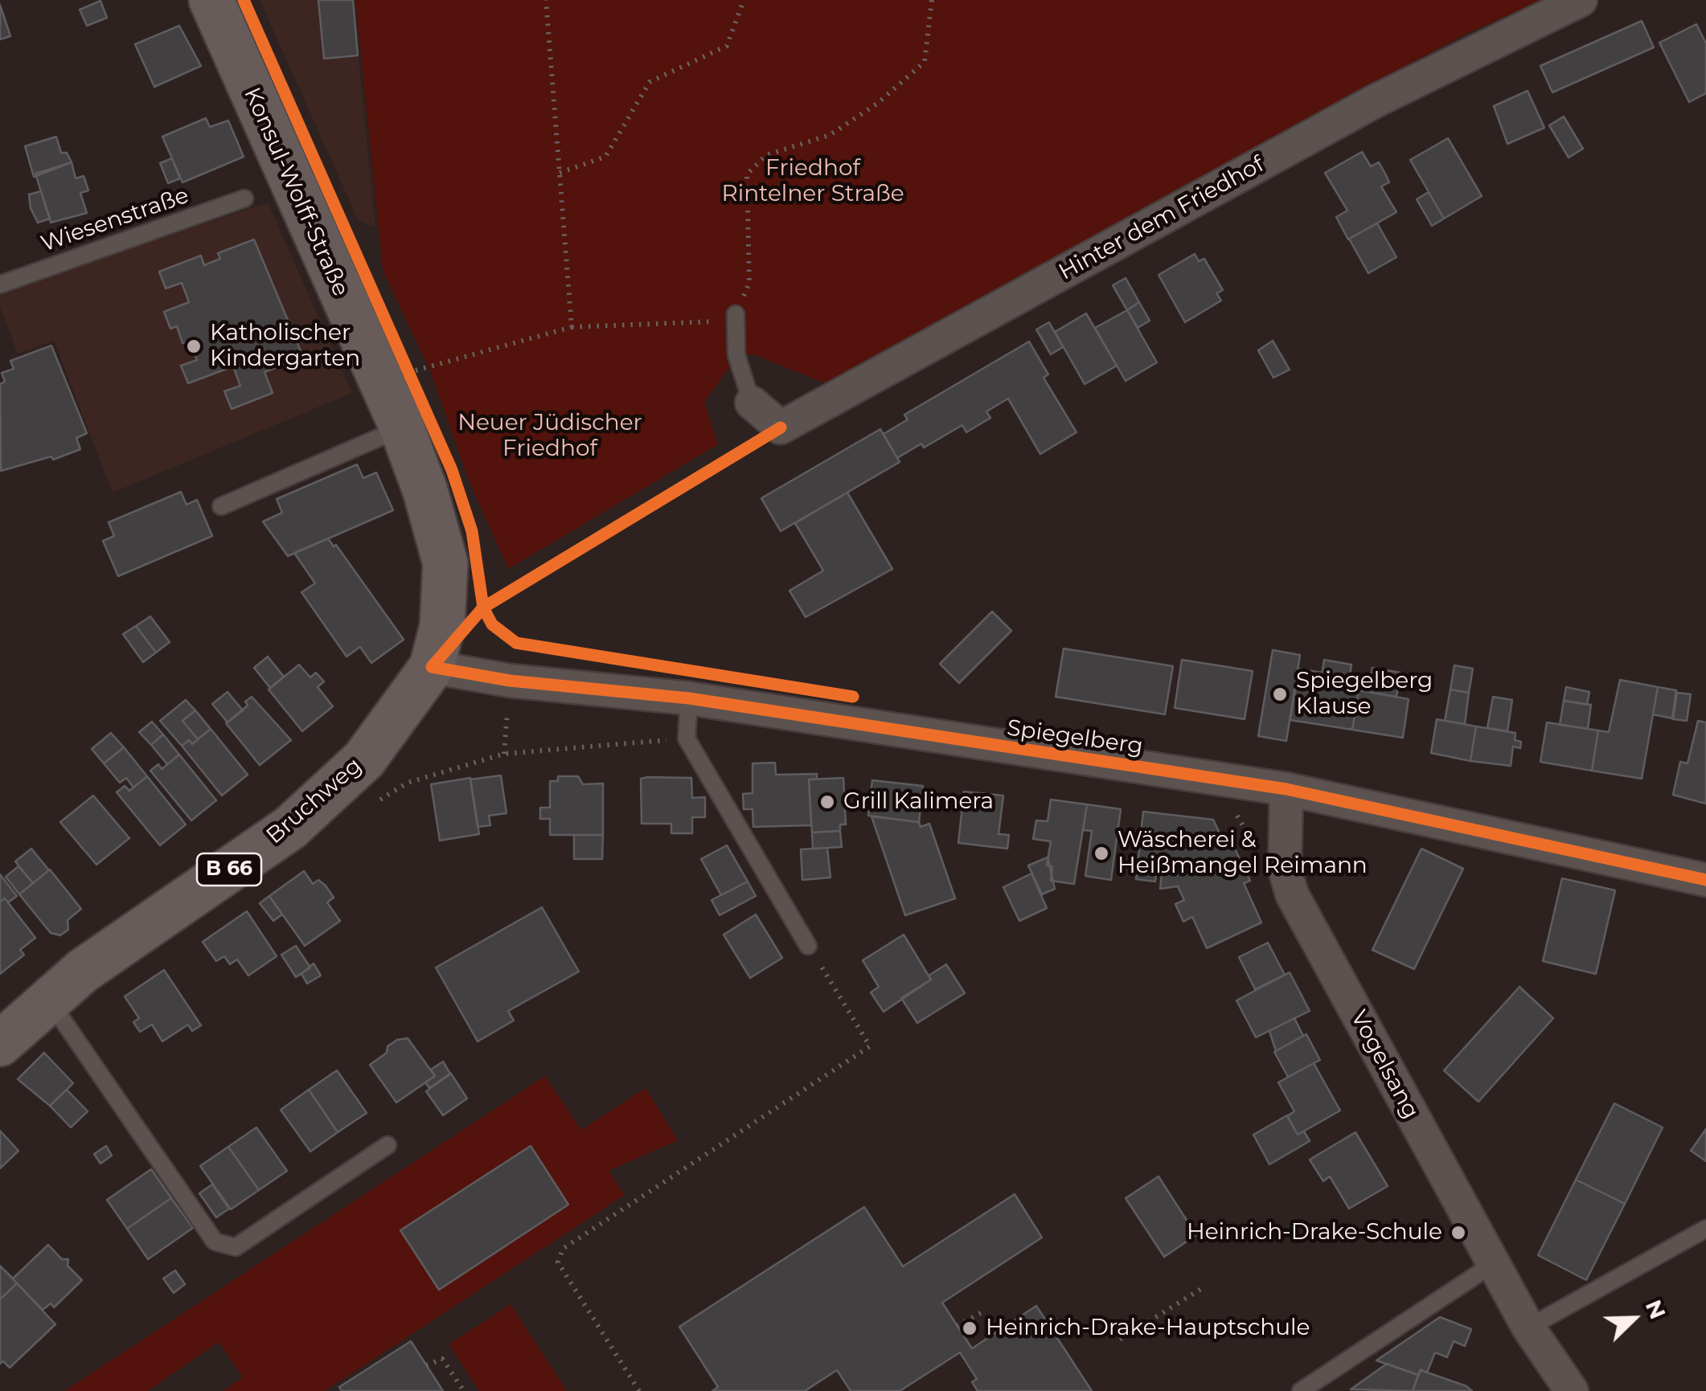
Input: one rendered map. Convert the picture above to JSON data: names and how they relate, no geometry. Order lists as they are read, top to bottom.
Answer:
{
  "streets": {
    "main road": ["Konsul-Wolff-Straße", "Bruchweg", "B 66"],
    "street": ["Hinter dem Friedhof", "Spiegelberg", "Vogelsang"],
    "lane": ["Wiesenstraße"]
  },
  "crossings": [
    ["Konsul-Wolff-Straße", "Bruchweg"],
    ["Spiegelberg", "Bruchweg"],
    ["Spiegelberg", "Vogelsang"]
  ],
  "parks": ["Friedhof Rintelner Straße", "Neuer Jüdischer Friedhof"],
  "places": [
    "Katholischer Kindergarten",
    "Spiegelberg Klause",
    "Grill Kalimera",
    "Wäscherei & Heißmangel Reimann",
    "Heinrich-Drake-Schule",
    "Heinrich-Drake-Hauptschule"
  ],
  "north": "top right"
}
